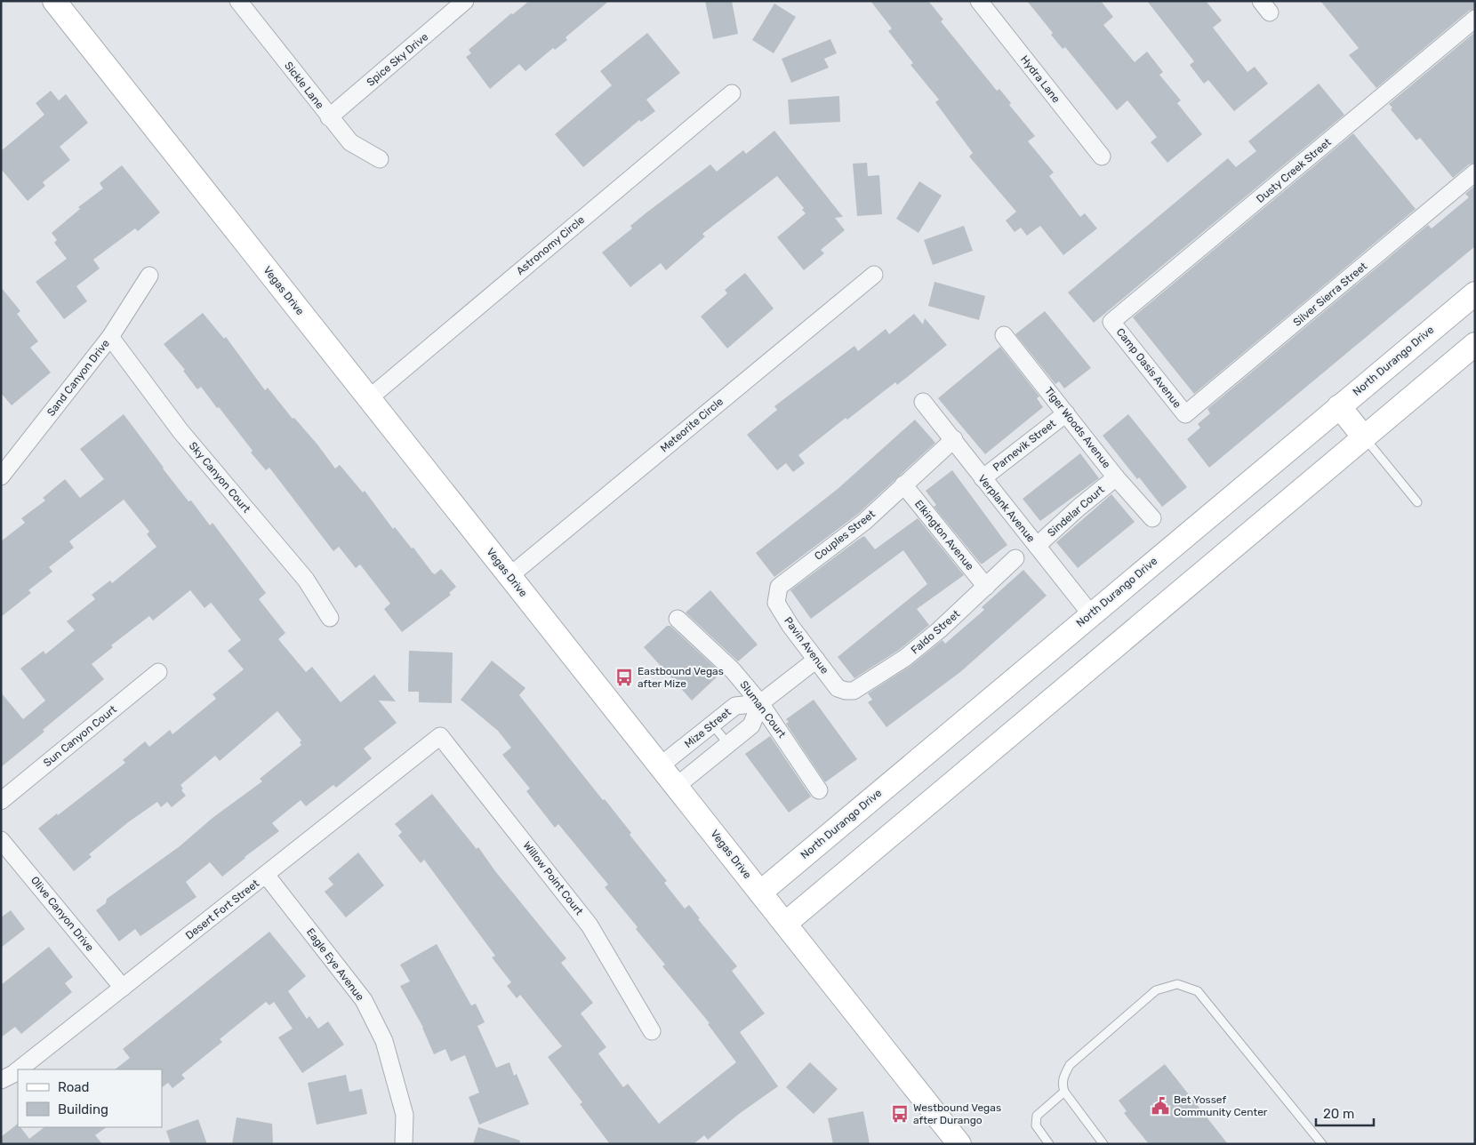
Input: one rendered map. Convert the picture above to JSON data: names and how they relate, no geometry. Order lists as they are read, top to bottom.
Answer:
{
  "streets": {
    "main road": ["Vegas Drive", "North Durango Drive"],
    "street": [
      "Spice Sky Drive",
      "Hydra Lane",
      "Sickle Lane",
      "Dusty Creek Street",
      "Astronomy Circle",
      "Silver Sierra Street",
      "Camp Oasis Avenue",
      "Sand Canyon Drive",
      "Meteorite Circle",
      "Tiger Woods Avenue",
      "Parnevik Street",
      "Sky Canyon Court",
      "Verplank Avenue",
      "Sindelar Court",
      "Couples Street",
      "Elkington Avenue",
      "Faldo Street",
      "Pavin Avenue",
      "Sluman Court",
      "Mize Street",
      "Sun Canyon Court",
      "Willow Point Court",
      "Desert Fort Street",
      "Olive Canyon Drive",
      "Eagle Eye Avenue"
    ]
  },
  "crossings": [
    ["Spice Sky Drive", "Sickle Lane"],
    ["Dusty Creek Street", "Camp Oasis Avenue"],
    ["Astronomy Circle", "Vegas Drive"],
    ["Vegas Drive", "North Durango Drive"],
    ["Vegas Drive", "Meteorite Circle"],
    ["Vegas Drive", "Mize Street"],
    ["Silver Sierra Street", "Camp Oasis Avenue"],
    ["North Durango Drive", "Verplank Avenue"],
    ["Sand Canyon Drive", "Sky Canyon Court"],
    ["Tiger Woods Avenue", "Parnevik Street"],
    ["Tiger Woods Avenue", "Sindelar Court"],
    ["Parnevik Street", "Verplank Avenue"],
    ["Verplank Avenue", "Sindelar Court"],
    ["Verplank Avenue", "Couples Street"],
    ["Couples Street", "Elkington Avenue"],
    ["Couples Street", "Pavin Avenue"],
    ["Elkington Avenue", "Faldo Street"],
    ["Faldo Street", "Pavin Avenue"],
    ["Sluman Court", "Mize Street"],
    ["Willow Point Court", "Desert Fort Street"],
    ["Desert Fort Street", "Olive Canyon Drive"],
    ["Desert Fort Street", "Eagle Eye Avenue"]
  ],
  "places": {
    "bus stop": ["Eastbound Vegas after Mize", "Westbound Vegas after Durango"],
    "public building": ["Bet Yossef Community Center"]
  },
  "legend": ["Road", "Building"],
  "scale_bar": "20 m"
}
